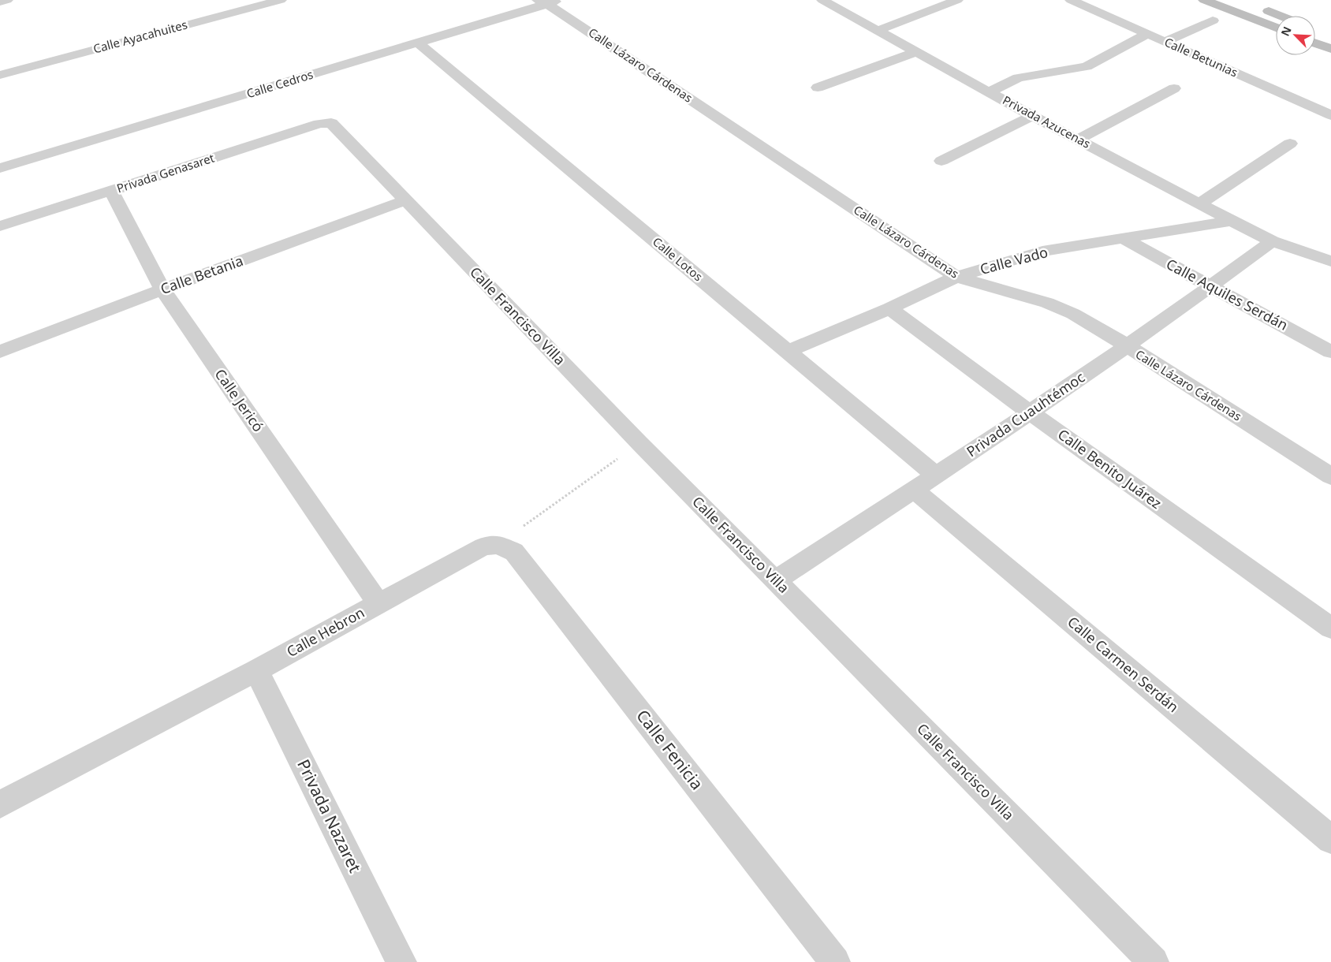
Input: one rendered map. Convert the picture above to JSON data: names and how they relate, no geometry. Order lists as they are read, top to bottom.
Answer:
{
  "streets": {
    "street": [
      "Calle Ayacahuites",
      "Calle Betunias",
      "Calle Lázaro Cárdenas",
      "Calle Cedros",
      "Privada Azucenas",
      "Privada Genasaret",
      "Calle Lotos",
      "Calle Vado",
      "Calle Betania",
      "Calle Aquiles Serdán",
      "Calle Francisco Villa",
      "Calle Jericó",
      "Privada Cuauhtémoc",
      "Calle Benito Juárez",
      "Calle Hebron",
      "Calle Carmen Serdán",
      "Calle Fenicia",
      "Privada Nazaret"
    ]
  },
  "crossings": [
    ["Calle Lázaro Cárdenas", "Calle Cedros"],
    ["Calle Lázaro Cárdenas", "Calle Vado"],
    ["Calle Lázaro Cárdenas", "Privada Cuauhtémoc"],
    ["Calle Cedros", "Calle Lotos"],
    ["Privada Azucenas", "Calle Vado"],
    ["Privada Azucenas", "Privada Cuauhtémoc"],
    ["Privada Genasaret", "Calle Francisco Villa"],
    ["Privada Genasaret", "Calle Jericó"],
    ["Calle Lotos", "Calle Vado"],
    ["Calle Lotos", "Privada Cuauhtémoc"],
    ["Calle Vado", "Calle Aquiles Serdán"],
    ["Calle Vado", "Calle Benito Juárez"],
    ["Calle Betania", "Calle Francisco Villa"],
    ["Calle Betania", "Calle Jericó"],
    ["Calle Aquiles Serdán", "Privada Cuauhtémoc"],
    ["Calle Francisco Villa", "Privada Cuauhtémoc"],
    ["Calle Jericó", "Calle Hebron"],
    ["Privada Cuauhtémoc", "Calle Benito Juárez"],
    ["Privada Cuauhtémoc", "Calle Carmen Serdán"],
    ["Calle Hebron", "Calle Fenicia"],
    ["Calle Hebron", "Privada Nazaret"]
  ],
  "north": "top left"
}
